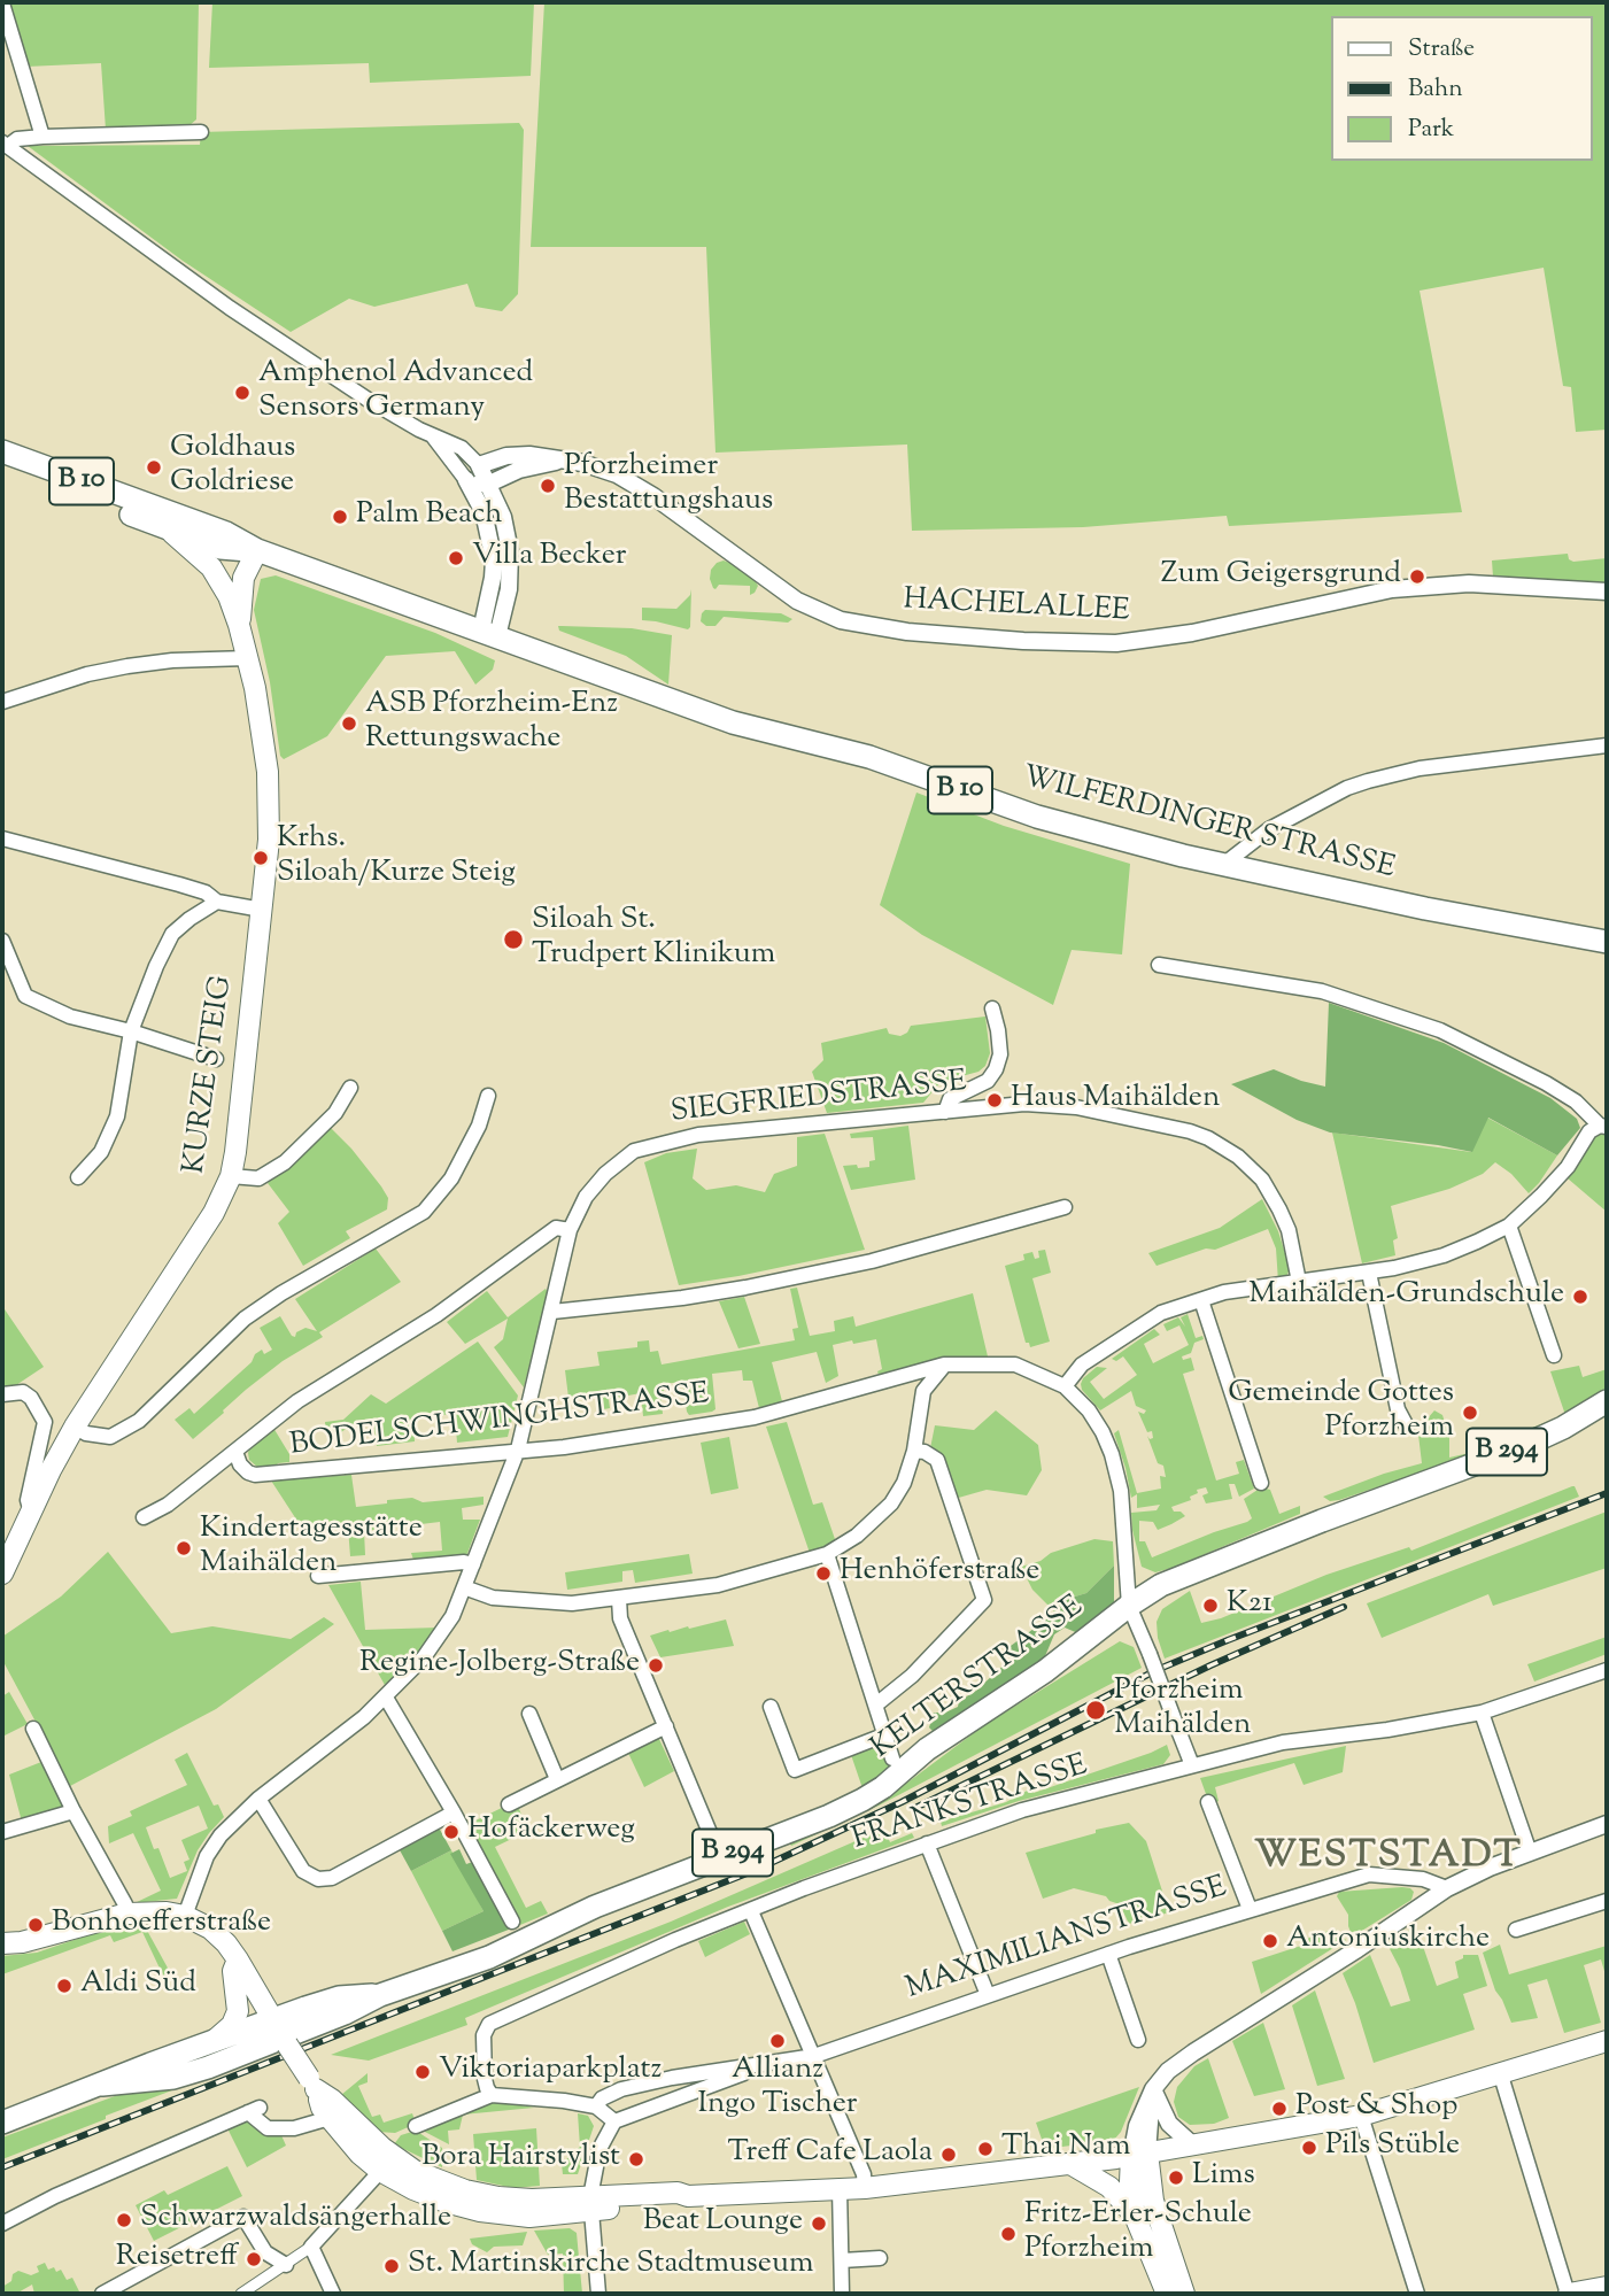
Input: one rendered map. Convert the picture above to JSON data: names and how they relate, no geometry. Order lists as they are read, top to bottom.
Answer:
{
  "streets": {
    "main road": [
      "B 10",
      "WILFERDINGER STRASSE",
      "KURZE STEIG",
      "B 294",
      "KELTERSTRASSE"
    ],
    "street": [
      "HACHELALLEE",
      "SIEGFRIEDSTRASSE",
      "BODELSCHWINGHSTRASSE",
      "FRANKSTRASSE",
      "MAXIMILIANSTRASSE"
    ]
  },
  "crossings": [
    ["B 10", "WILFERDINGER STRASSE"],
    ["B 10", "KURZE STEIG"],
    ["WILFERDINGER STRASSE", "KURZE STEIG"],
    ["BODELSCHWINGHSTRASSE", "KELTERSTRASSE"],
    ["BODELSCHWINGHSTRASSE", "FRANKSTRASSE"]
  ],
  "districts": ["WESTSTADT"],
  "places": [
    "Amphenol Advanced Sensors Germany",
    "Goldhaus Goldriese",
    "Pforzheimer Bestattungshaus",
    "Palm Beach",
    "Villa Becker",
    "Zum Geigersgrund",
    "ASB Pforzheim-Enz Rettungswache",
    "Krhs. Siloah/Kurze Steig",
    "Siloah St. Trudpert Klinikum",
    "Haus Maihälden",
    "Maihälden-Grundschule",
    "Gemeinde Gottes Pforzheim",
    "Kindertagesstätte Maihälden",
    "Henhöferstraße",
    "K21",
    "Regine-Jolberg-Straße",
    "Pforzheim Maihälden",
    "Hofäckerweg",
    "Bonhoefferstraße",
    "Antoniuskirche",
    "Aldi Süd",
    "Allianz Ingo Tischer",
    "Viktoriaparkplatz",
    "Post & Shop",
    "Pils Stüble",
    "Thai Nam",
    "Treff Cafe Laola",
    "Bora Hairstylist",
    "Lims",
    "Schwarzwaldsängerhalle",
    "Beat Lounge",
    "Fritz-Erler-Schule Pforzheim",
    "Reisetreff",
    "St. Martinskirche Stadtmuseum"
  ],
  "legend": ["Straße", "Bahn", "Park"]
}
